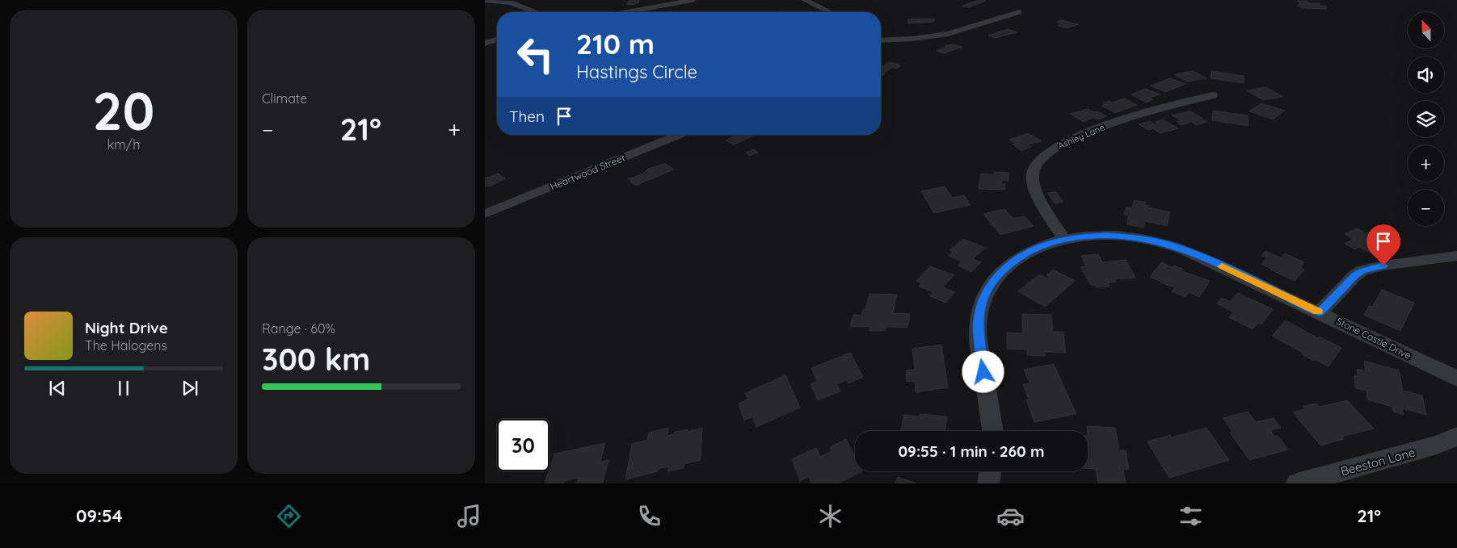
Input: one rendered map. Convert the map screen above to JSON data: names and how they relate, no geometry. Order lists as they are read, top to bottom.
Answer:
{
  "streets": {
    "street": [
      "Ashley Lane",
      "Heartwood Street",
      "Stone Castle Drive",
      "Beeston Lane"
    ]
  },
  "crossings": [
    ["Ashley Lane", "Stone Castle Drive"]
  ],
  "north": "top",
  "page": {
    "tile": [
      ["20", "km/h"],
      "Climate",
      ["Range · 60%", "300 km"]
    ],
    "map_buttons": ["+", "−"],
    "turn": ["210 m", "Hastings Circle"],
    "then": "Then",
    "heat": ["−", "21°", "+"],
    "song": ["Night Drive", "The Halogens"],
    "limit": "30",
    "trip": "09:55 · 1 min · 260 m",
    "tabs": ["09:54", "21°"]
  }
}
